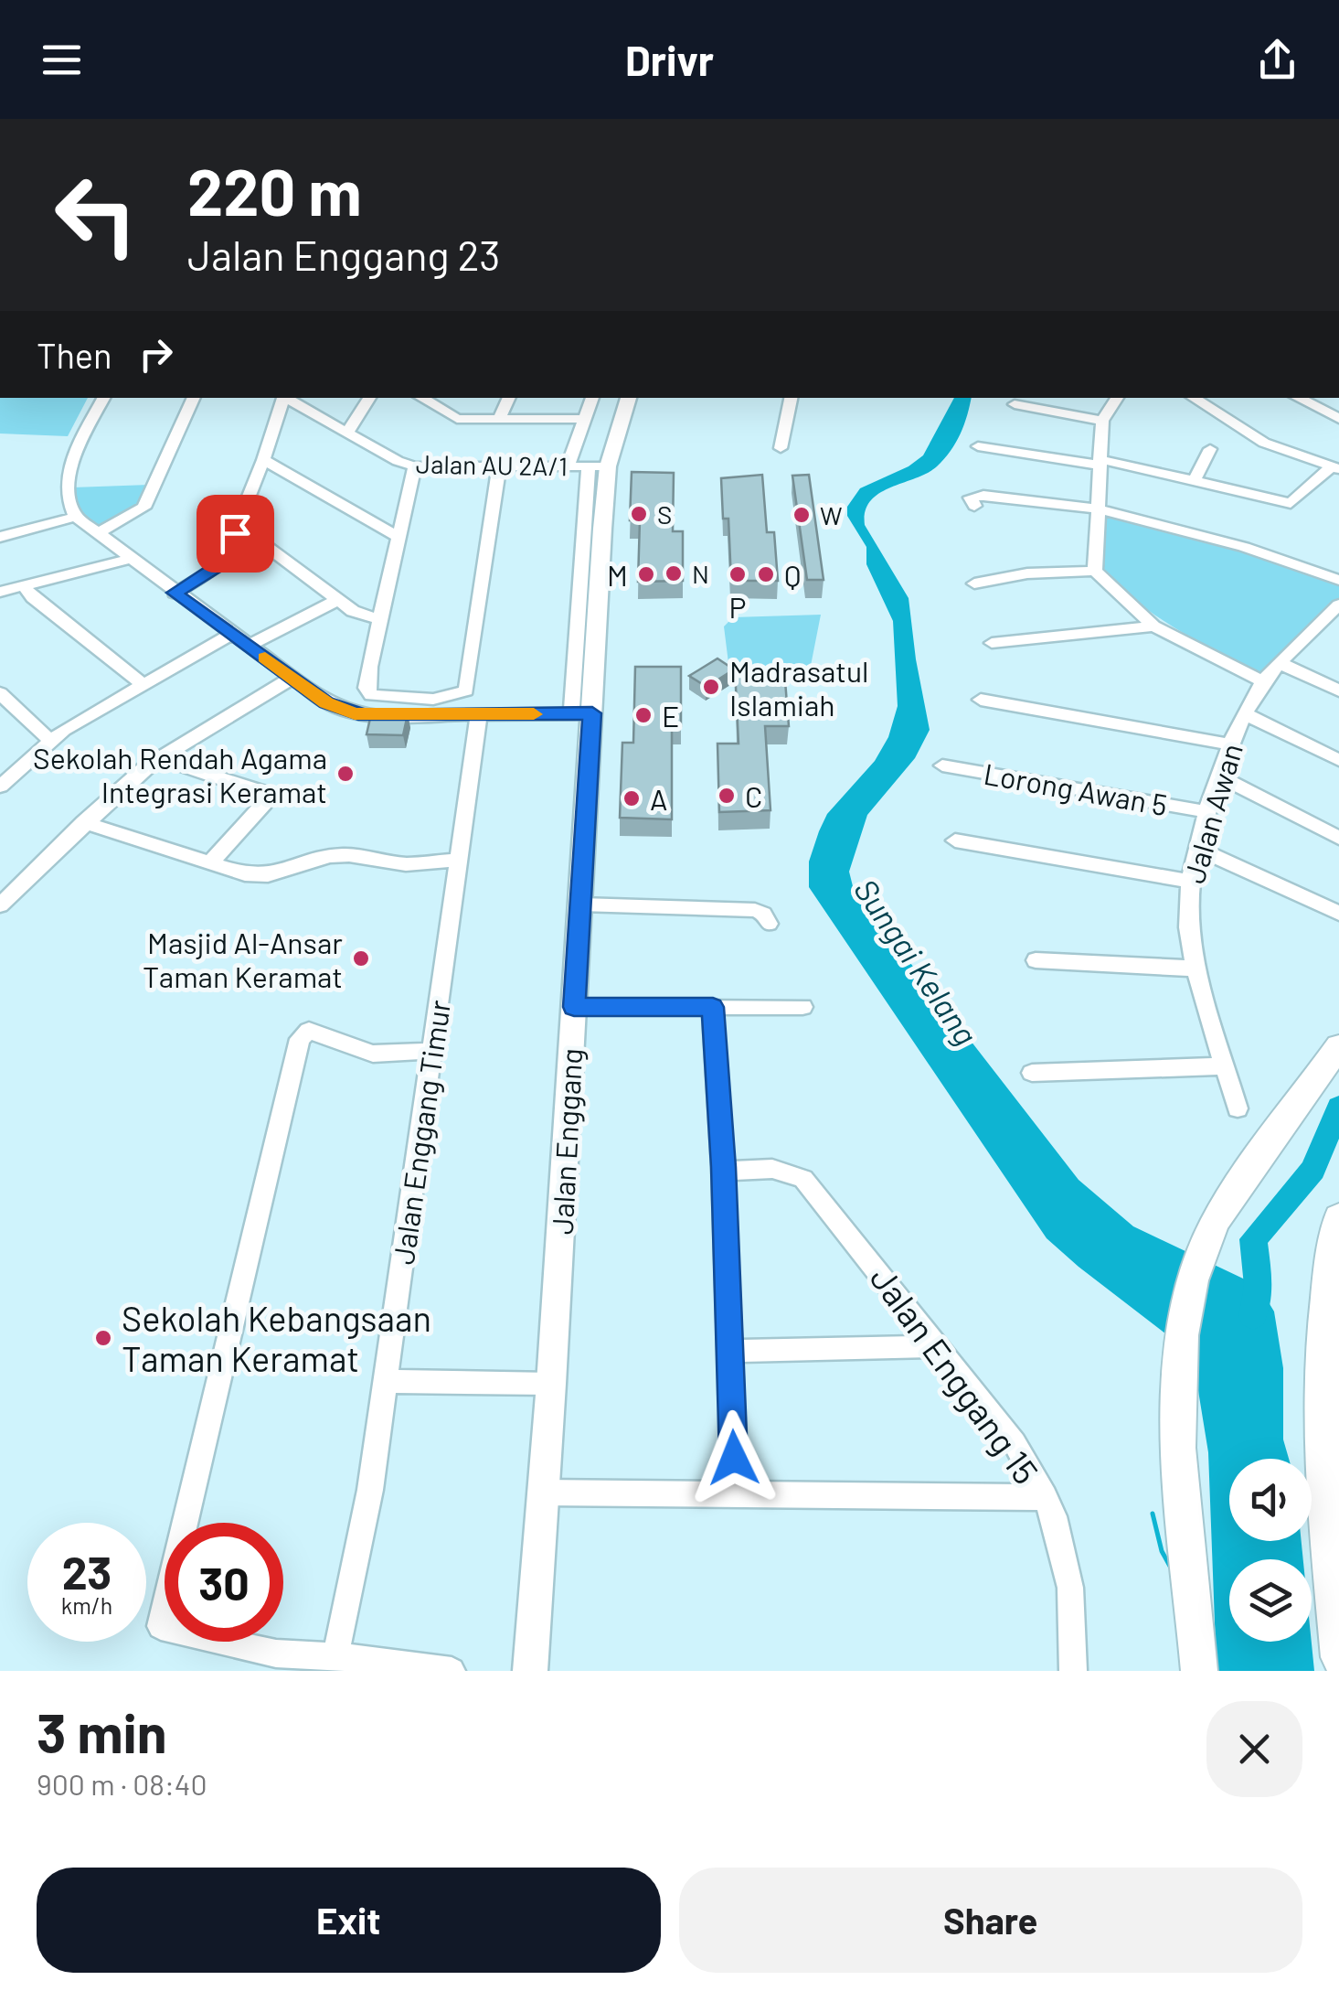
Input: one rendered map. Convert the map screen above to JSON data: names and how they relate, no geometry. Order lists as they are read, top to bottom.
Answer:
{
  "streets": {
    "main road": ["Jalan Enggang"],
    "street": [
      "Jalan AU 2A/1",
      "Lorong Awan 5",
      "Jalan Awan",
      "Jalan Enggang Timur",
      "Jalan Enggang 15"
    ]
  },
  "crossings": [
    ["Jalan AU 2A/1", "Jalan Enggang"],
    ["Lorong Awan 5", "Jalan Awan"]
  ],
  "water": ["Sungai Kelang"],
  "places": [
    "S",
    "W",
    "N",
    "M",
    "P",
    "Q",
    "Madrasatul Islamiah",
    "E",
    "Sekolah Rendah Agama Integrasi Keramat",
    "C",
    "A",
    "Masjid Al-Ansar Taman Keramat",
    "Sekolah Kebangsaan Taman Keramat"
  ],
  "page": {
    "header": "Drivr",
    "turn": ["220 m", "Jalan Enggang 23"],
    "then": "Then",
    "speed": "23 km/h",
    "limit": "30",
    "heading": ["3 min", "900 m · 08:40"],
    "buttons": ["Exit", "Share"]
  }
}
